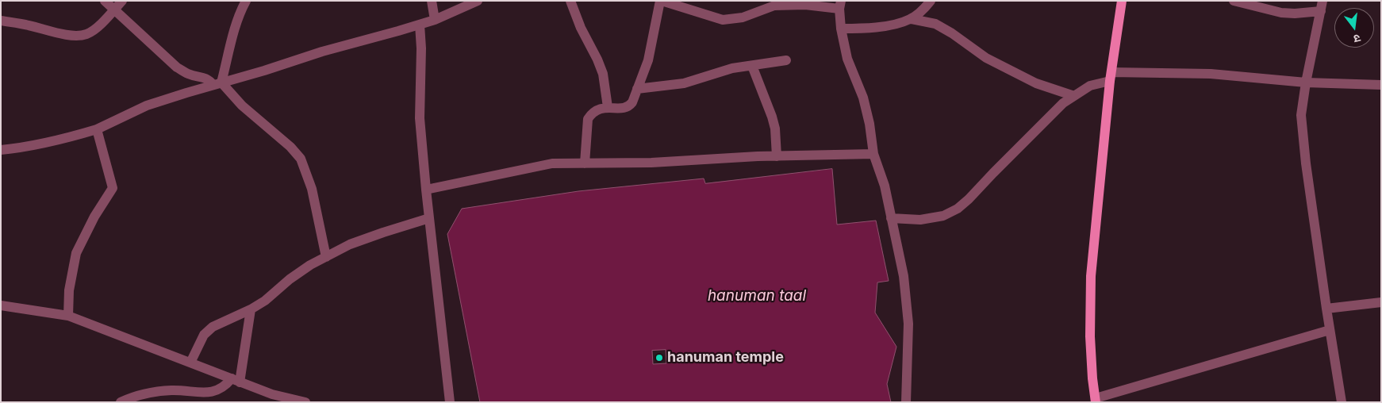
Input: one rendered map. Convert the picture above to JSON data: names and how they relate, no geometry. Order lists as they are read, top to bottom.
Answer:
{
  "water": ["hanuman taal"],
  "places": ["hanuman temple"],
  "north": "bottom"
}
